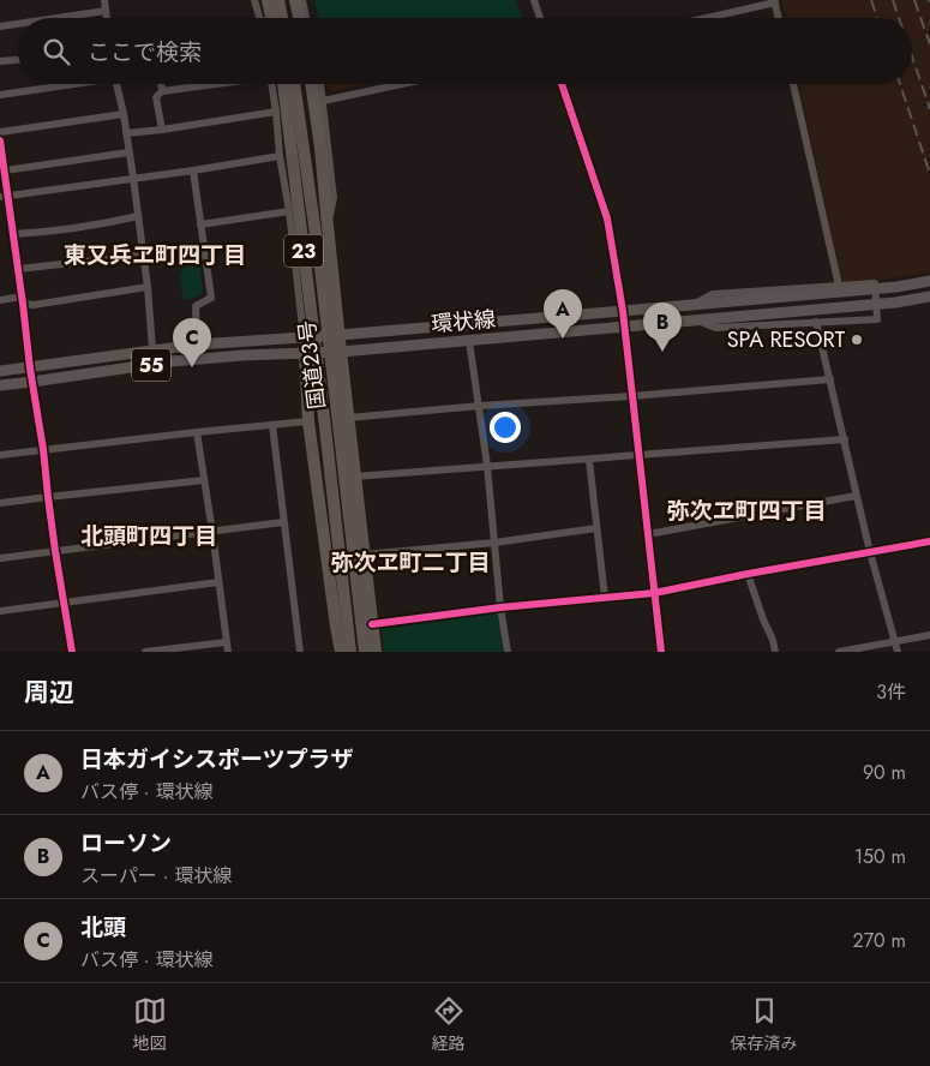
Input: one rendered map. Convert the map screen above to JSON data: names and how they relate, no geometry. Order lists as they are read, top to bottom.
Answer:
{
  "streets": {
    "highway": ["23", "国道23号"],
    "main road": ["環状線", "55"]
  },
  "districts": [
    "東又兵ヱ町四丁目",
    "弥次ヱ町四丁目",
    "北頭町四丁目",
    "弥次ヱ町二丁目"
  ],
  "places": ["SPA RESORT"],
  "page": {
    "search": "ここで検索",
    "pins": ["A", "B", "C"],
    "heading": ["周辺", "3件"],
    "list": [
      {
        "mark": "A",
        "name": "日本ガイシスポーツプラザ",
        "note": "バス停 · 環状線",
        "value": "90 m"
      },
      {
        "mark": "B",
        "name": "ローソン",
        "note": "スーパー · 環状線",
        "value": "150 m"
      },
      {
        "mark": "C",
        "name": "北頭",
        "note": "バス停 · 環状線",
        "value": "270 m"
      }
    ],
    "nav": ["地図", "経路", "保存済み"]
  }
}
